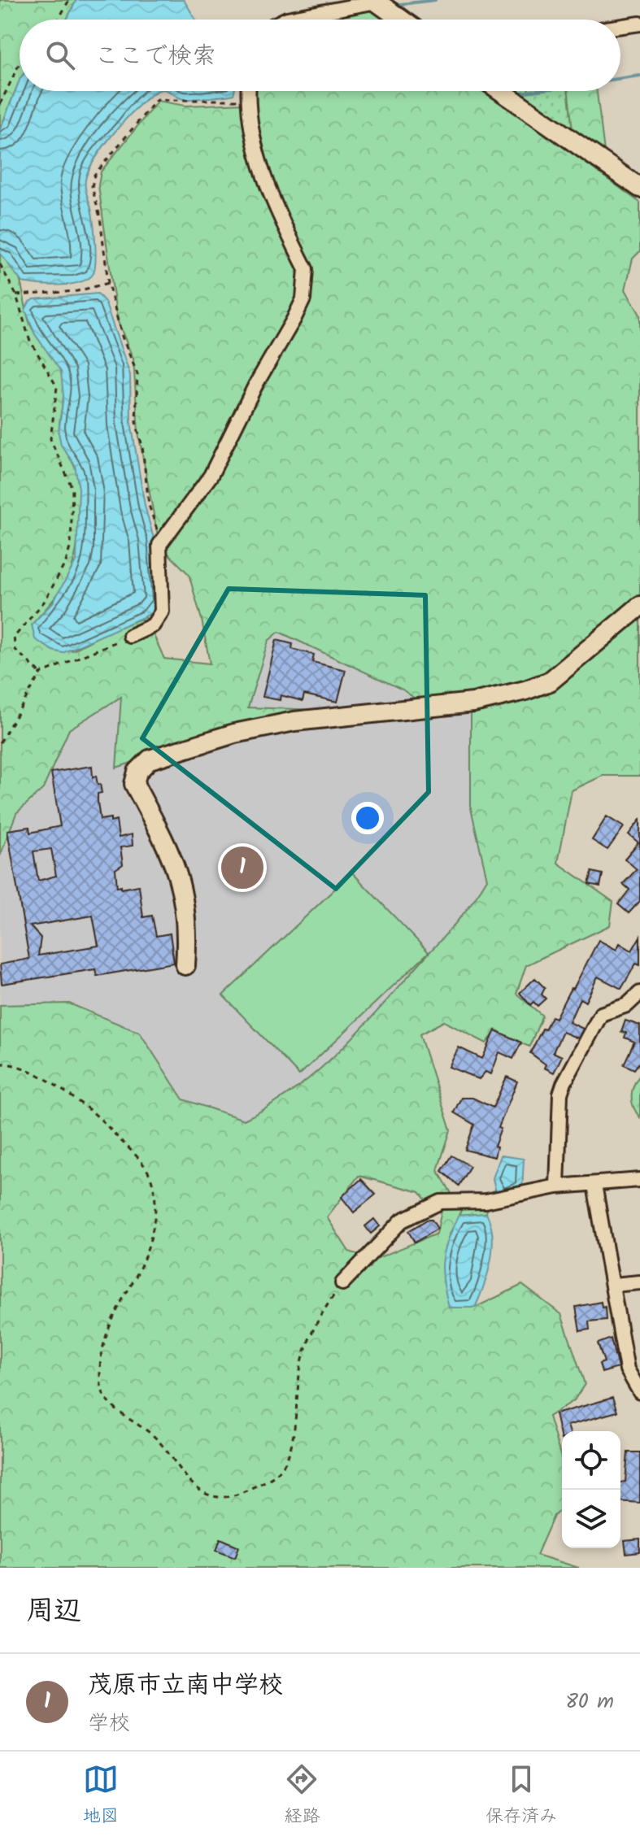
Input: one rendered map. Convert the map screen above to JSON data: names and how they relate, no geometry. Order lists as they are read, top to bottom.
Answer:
{
  "page": {
    "search": "ここで検索",
    "pins": "1",
    "heading": "周辺",
    "list": [
      {
        "mark": "1",
        "name": "茂原市立南中学校",
        "note": "学校",
        "value": "80 m"
      }
    ],
    "nav": ["地図", "経路", "保存済み"]
  }
}
